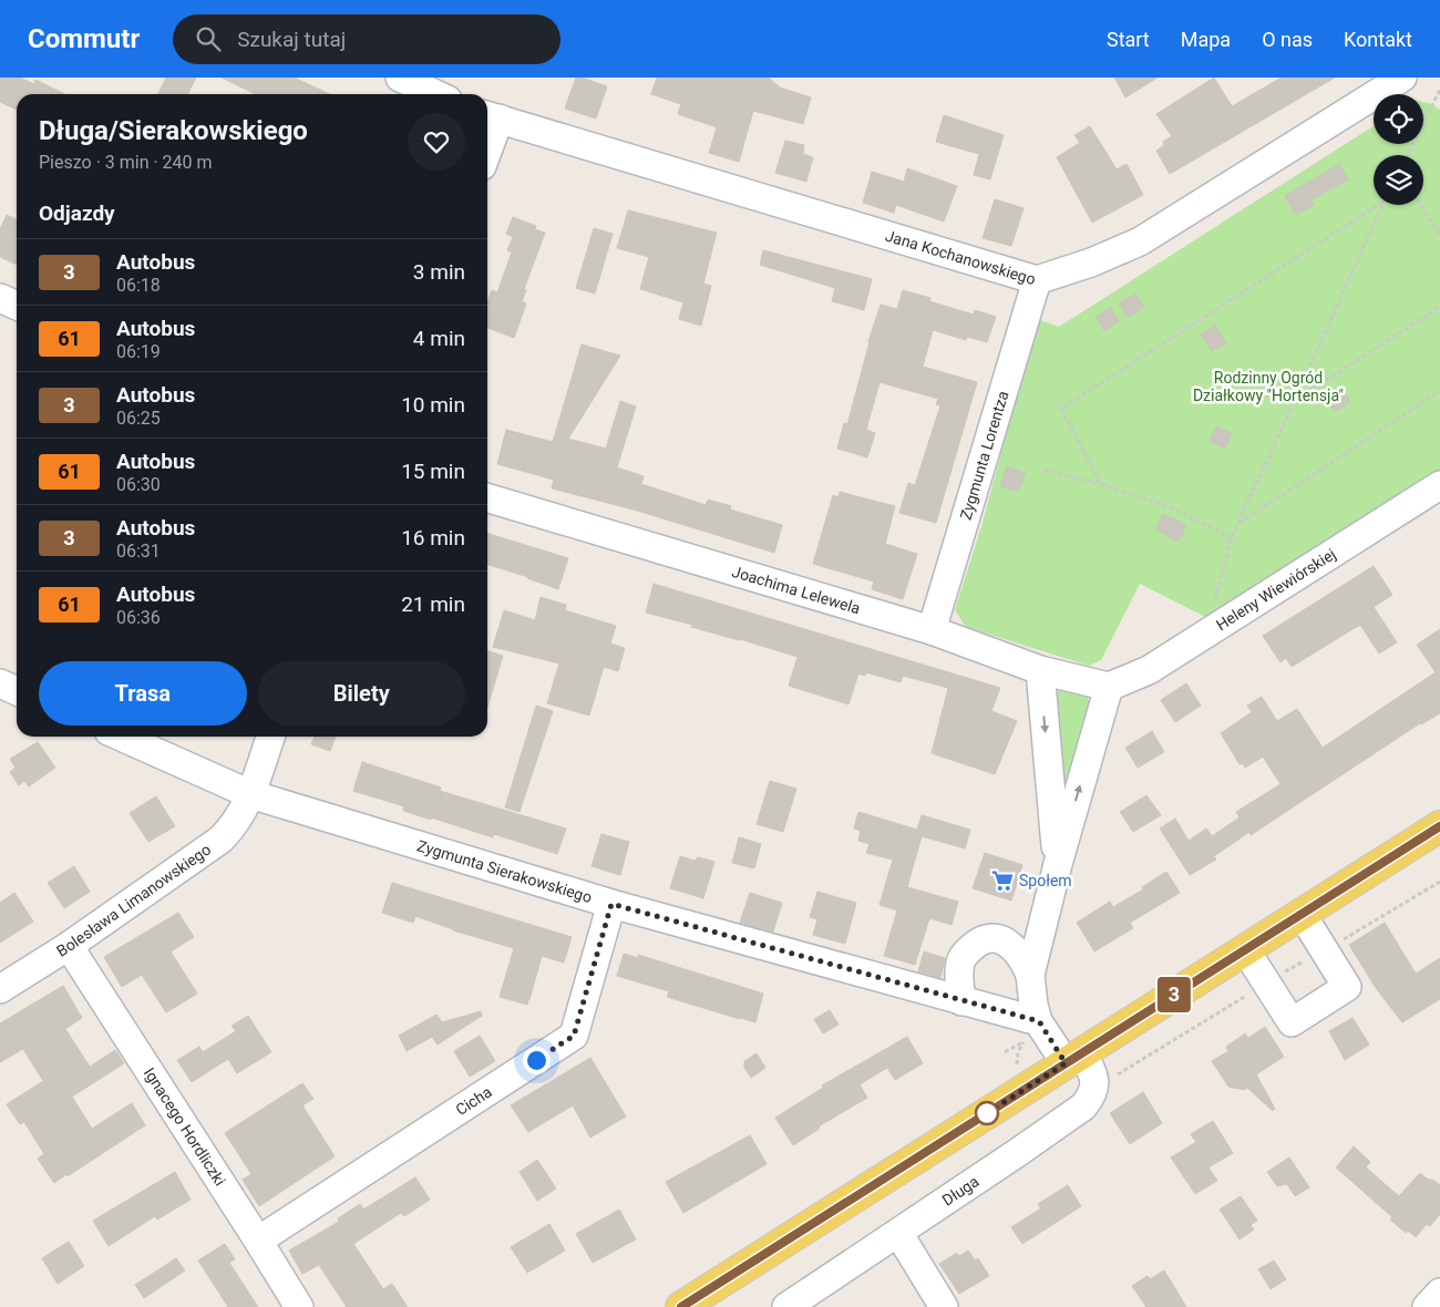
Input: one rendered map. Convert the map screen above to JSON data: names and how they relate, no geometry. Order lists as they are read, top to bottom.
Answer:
{
  "streets": {
    "street": [
      "Jana Kochanowskiego",
      "Zygmunta Lorentza",
      "Joachima Lelewela",
      "Heleny Wiewiórskiej",
      "Zygmunta Sierakowskiego",
      "Bolesława Limanowskiego",
      "Cicha",
      "Ignacego Hordliczki",
      "Długa"
    ]
  },
  "crossings": [
    ["Jana Kochanowskiego", "Zygmunta Lorentza"],
    ["Zygmunta Lorentza", "Joachima Lelewela"],
    ["Joachima Lelewela", "Heleny Wiewiórskiej"],
    ["Zygmunta Sierakowskiego", "Bolesława Limanowskiego"],
    ["Zygmunta Sierakowskiego", "Cicha"],
    ["Bolesława Limanowskiego", "Ignacego Hordliczki"],
    ["Cicha", "Ignacego Hordliczki"]
  ],
  "parks": ["Rodzinny Ogród Działkowy \"Hortensja\""],
  "places": {
    "supermarket": ["Społem"]
  },
  "lines": ["bus line 3"],
  "page": {
    "header": "Commutr",
    "search": "Szukaj tutaj",
    "nav": [
      "Start",
      "Mapa",
      "O nas",
      "Kontakt"
    ],
    "on_map": "3",
    "heading": [
      ["Długa/Sierakowskiego", "Pieszo · 3 min · 240 m"],
      "Odjazdy"
    ],
    "list": [
      {
        "mark": "3",
        "name": "Autobus",
        "note": "06:18",
        "value": "3 min"
      },
      {
        "mark": "61",
        "name": "Autobus",
        "note": "06:19",
        "value": "4 min"
      },
      {
        "mark": "3",
        "name": "Autobus",
        "note": "06:25",
        "value": "10 min"
      },
      {
        "mark": "61",
        "name": "Autobus",
        "note": "06:30",
        "value": "15 min"
      },
      {
        "mark": "3",
        "name": "Autobus",
        "note": "06:31",
        "value": "16 min"
      },
      {
        "mark": "61",
        "name": "Autobus",
        "note": "06:36",
        "value": "21 min"
      }
    ],
    "buttons": ["Trasa", "Bilety"]
  }
}
